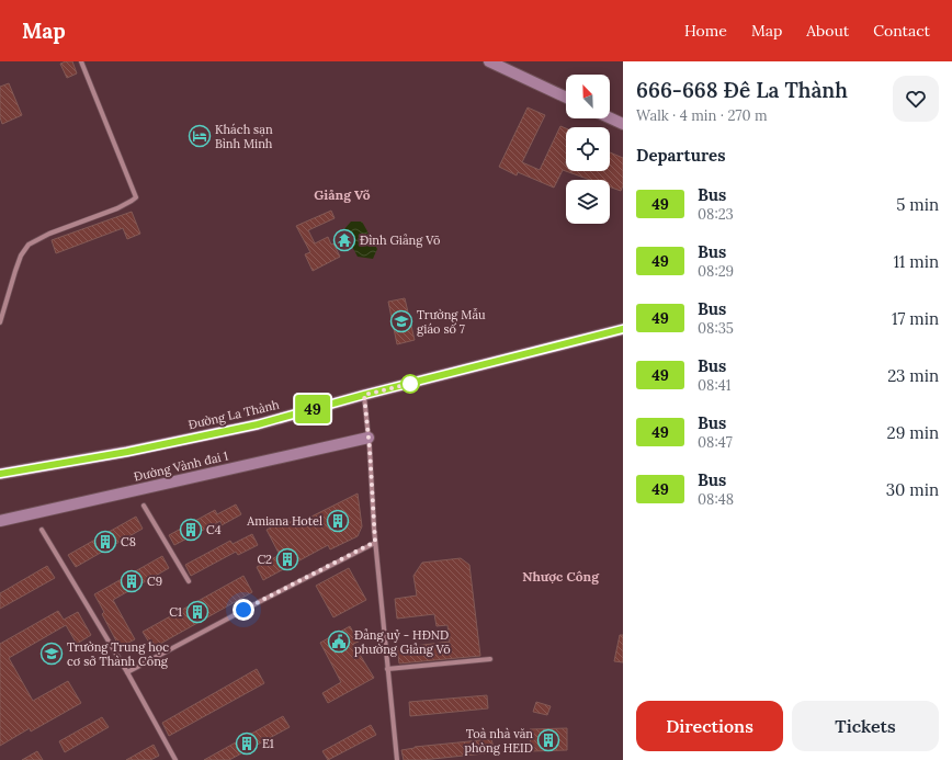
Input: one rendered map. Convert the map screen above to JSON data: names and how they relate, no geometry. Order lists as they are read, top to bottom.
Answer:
{
  "streets": {
    "main road": ["Đường La Thành", "Đường Vành đai 1"]
  },
  "districts": ["Giảng Võ", "Nhược Công"],
  "places": {
    "hotel": ["Khách sạn Bình Minh"],
    "temple": ["Đình Giảng Võ"],
    "school or university": ["Trường Mẫu giáo số 7", "Trường Trung học cơ sở Thành Công"],
    "building": [
      "Amiana Hotel",
      "C4",
      "C8",
      "C2",
      "C9",
      "C1",
      "Toà nhà văn phòng HEID",
      "E1"
    ],
    "public building": ["Đảng uỷ - HĐND phường Giảng Võ"]
  },
  "lines": ["bus line 49"],
  "north": "top left",
  "page": {
    "header": "Map",
    "nav": [
      "Home",
      "Map",
      "About",
      "Contact"
    ],
    "on_map": "49",
    "heading": [
      ["666-668 Đê La Thành", "Walk · 4 min · 270 m"],
      "Departures"
    ],
    "list": [
      {
        "mark": "49",
        "name": "Bus",
        "note": "08:23",
        "value": "5 min"
      },
      {
        "mark": "49",
        "name": "Bus",
        "note": "08:29",
        "value": "11 min"
      },
      {
        "mark": "49",
        "name": "Bus",
        "note": "08:35",
        "value": "17 min"
      },
      {
        "mark": "49",
        "name": "Bus",
        "note": "08:41",
        "value": "23 min"
      },
      {
        "mark": "49",
        "name": "Bus",
        "note": "08:47",
        "value": "29 min"
      },
      {
        "mark": "49",
        "name": "Bus",
        "note": "08:48",
        "value": "30 min"
      }
    ],
    "buttons": ["Directions", "Tickets"]
  }
}
